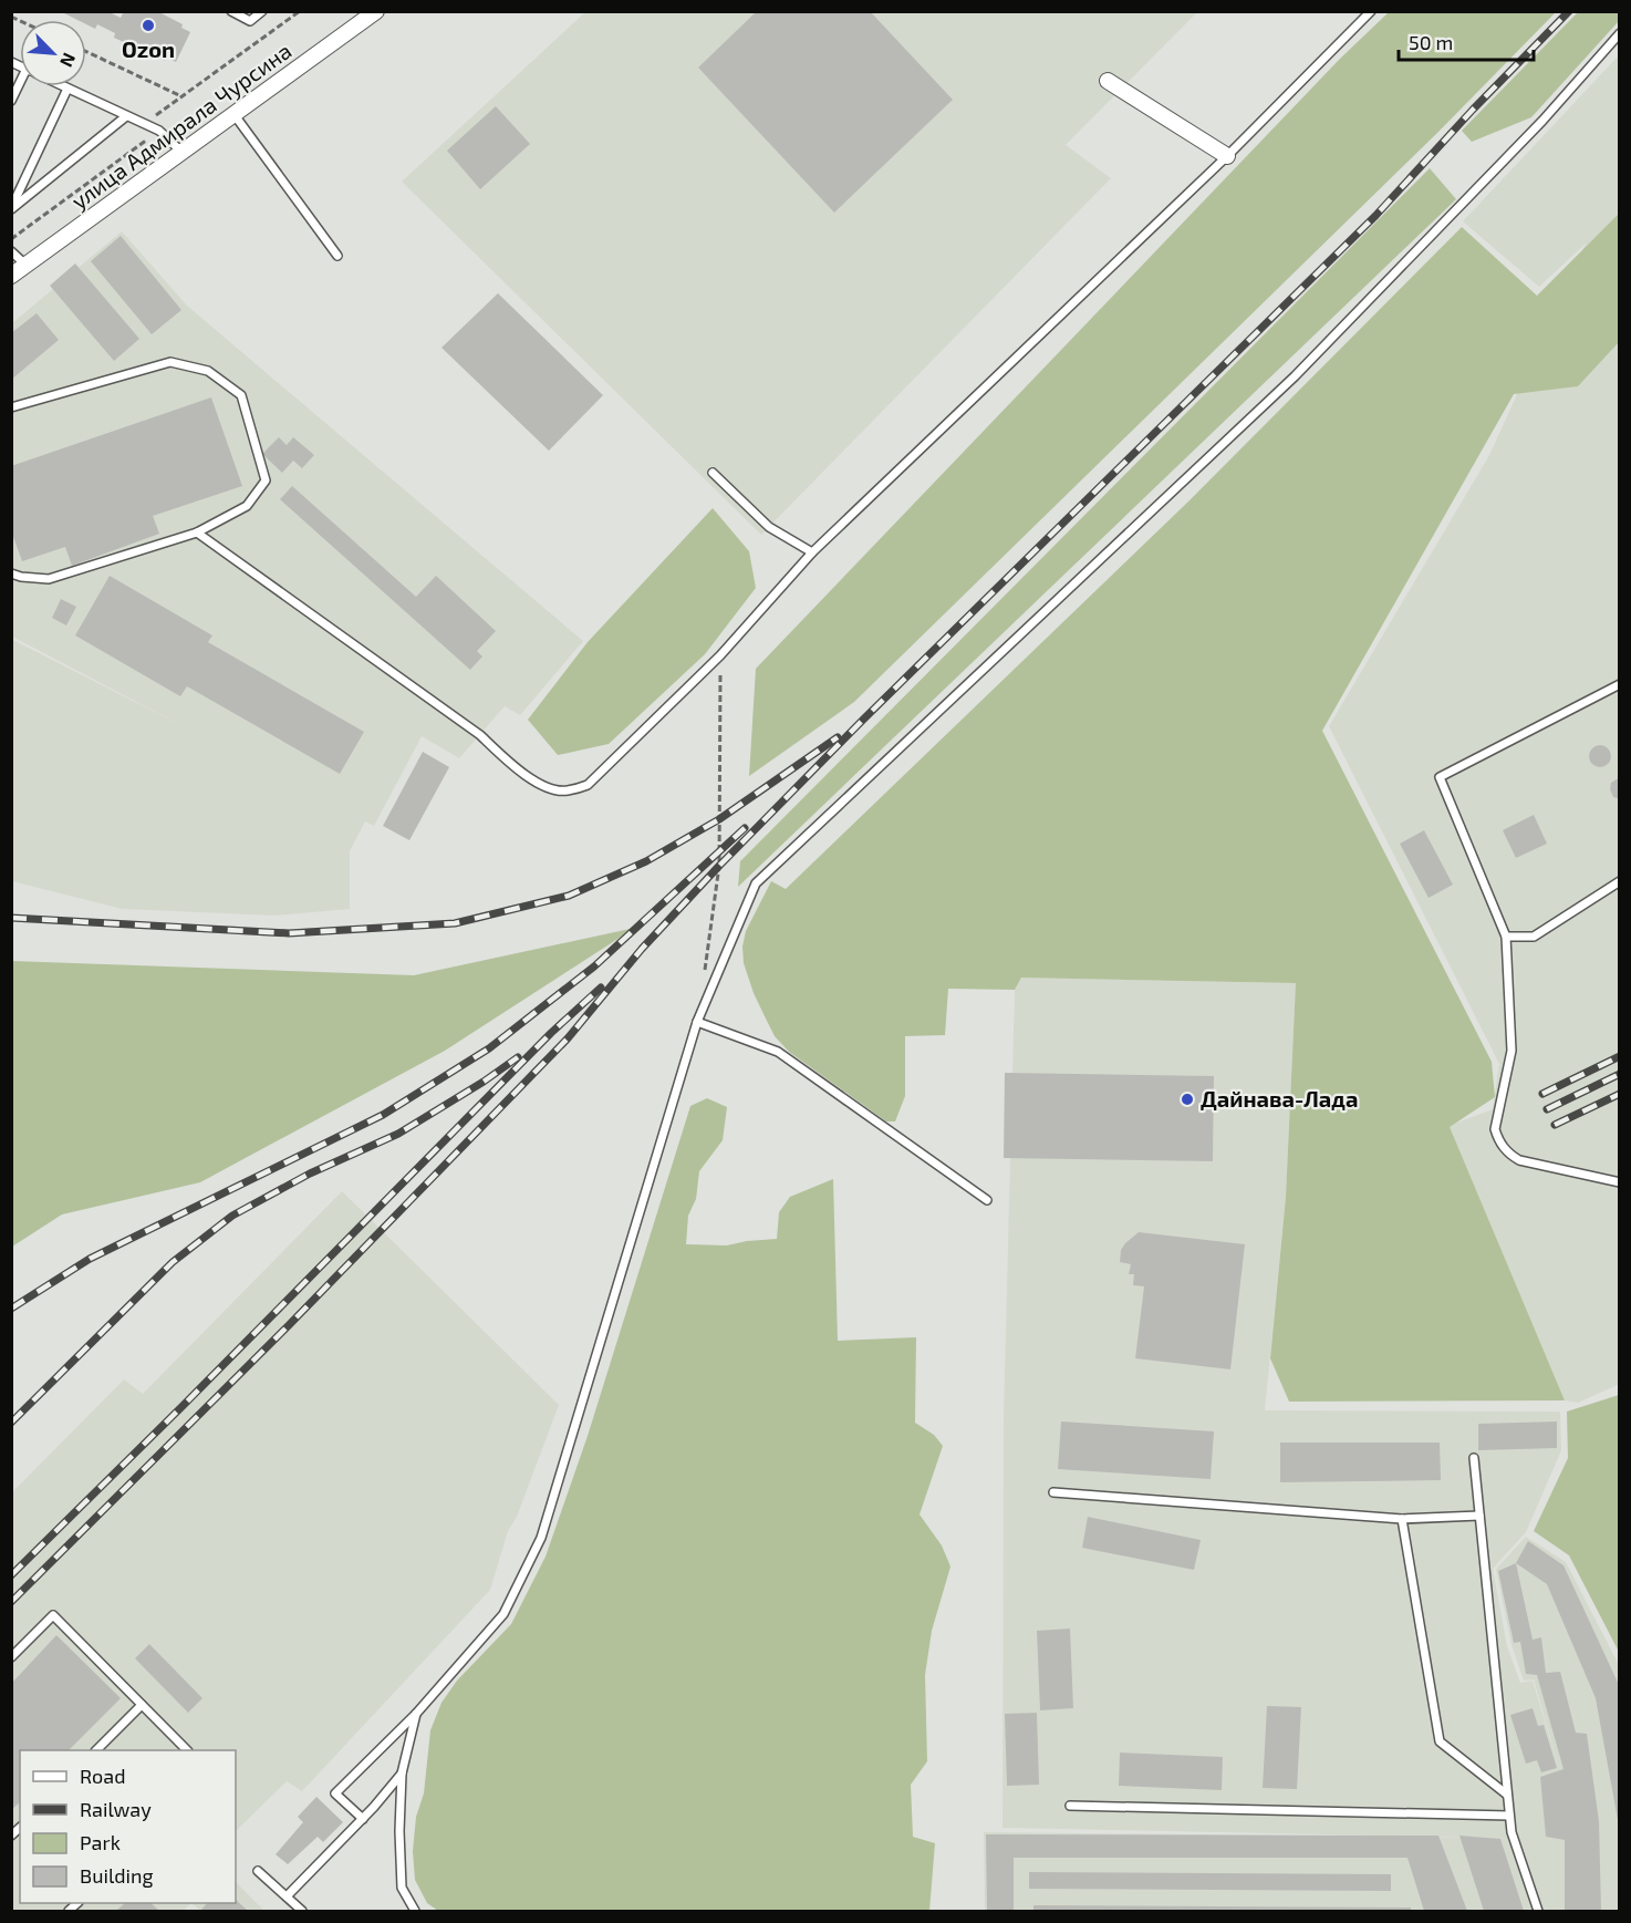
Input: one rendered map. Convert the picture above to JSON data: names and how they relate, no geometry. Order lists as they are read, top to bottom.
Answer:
{
  "streets": {
    "street": ["улица Адмирала Чурсина"]
  },
  "places": ["Ozon", "Дайнава-Лада"],
  "legend": [
    "Road",
    "Railway",
    "Park",
    "Building"
  ],
  "scale_bar": "50 m",
  "north": "bottom right"
}
